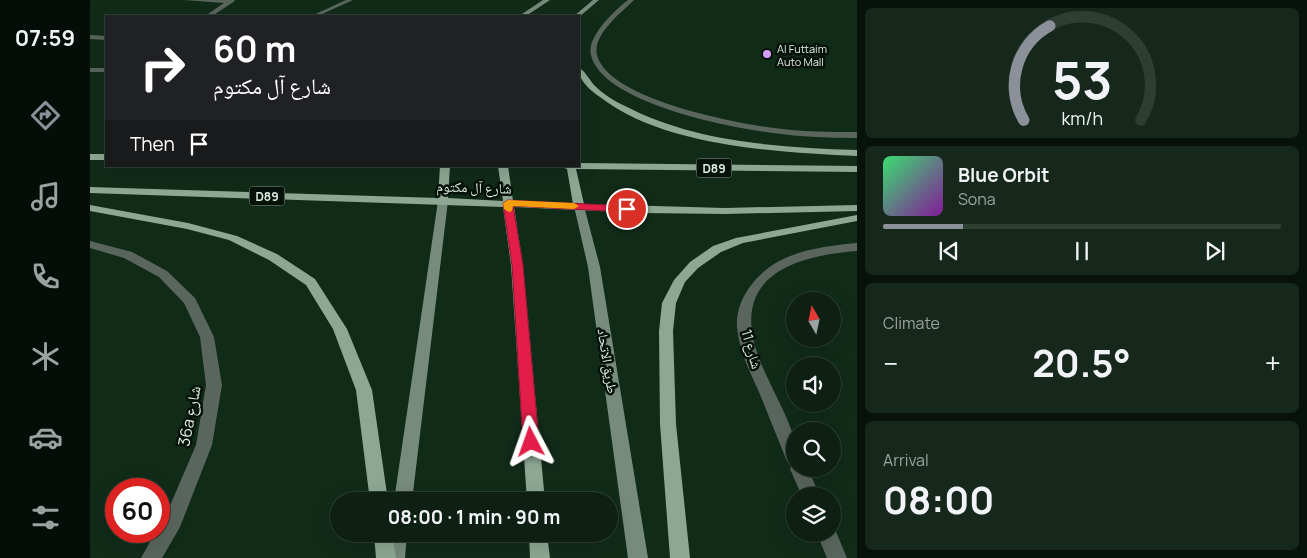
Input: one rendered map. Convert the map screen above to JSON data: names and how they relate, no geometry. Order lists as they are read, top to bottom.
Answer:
{
  "streets": {
    "main road": ["D89", "شارع آل مكتوم", "طريق الاتحاد"],
    "street": ["شارع 11", "36a شارع"]
  },
  "crossings": [
    ["شارع آل مكتوم", "طريق الاتحاد"]
  ],
  "places": ["Al Futtaim Auto Mall"],
  "north": "top",
  "page": {
    "tabs": "07:59",
    "turn": ["60 m", "شارع آل مكتوم"],
    "then": "Then",
    "song": ["Blue Orbit", "Sona"],
    "tile": [
      "Climate",
      ["Arrival", "08:00"]
    ],
    "heat": ["−", "20.5°", "+"],
    "limit": "60",
    "trip": "08:00 · 1 min · 90 m",
    "gauge": ["53", "km/h"]
  }
}
